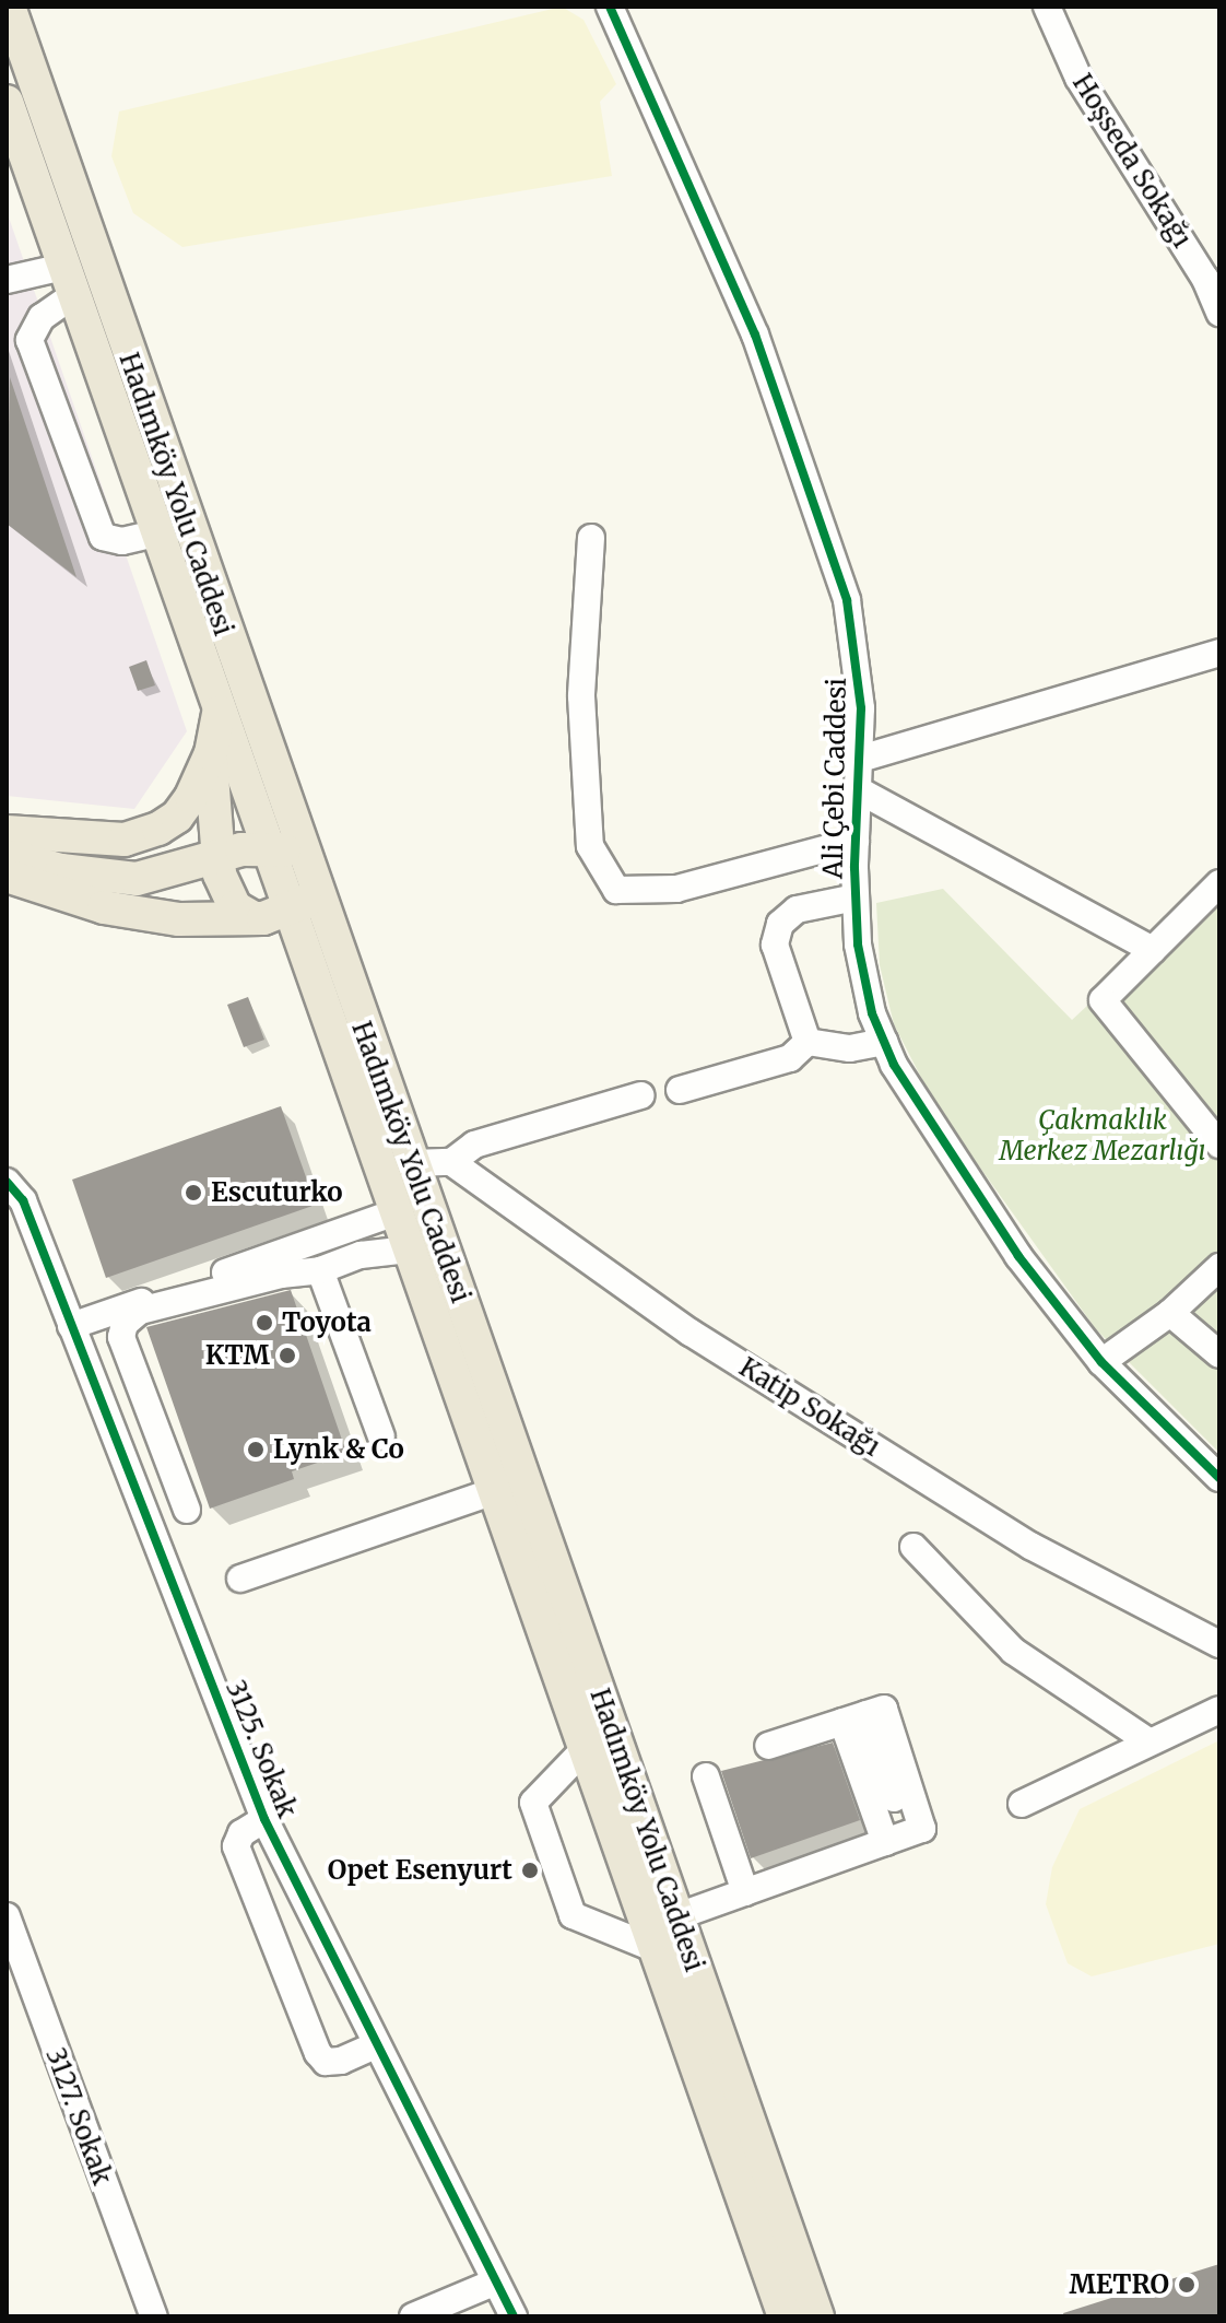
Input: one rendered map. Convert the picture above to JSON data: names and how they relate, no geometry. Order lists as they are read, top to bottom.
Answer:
{
  "streets": {
    "main road": ["Hadımköy Yolu Caddesi"],
    "street": [
      "Hoşseda Sokağı",
      "Ali Çebi Caddesi",
      "Katip Sokağı",
      "3125. Sokak",
      "3127. Sokak"
    ]
  },
  "parks": ["Çakmaklık Merkez Mezarlığı"],
  "places": [
    "Escuturko",
    "Toyota",
    "KTM",
    "Lynk & Co",
    "Opet Esenyurt",
    "METRO"
  ]
}
